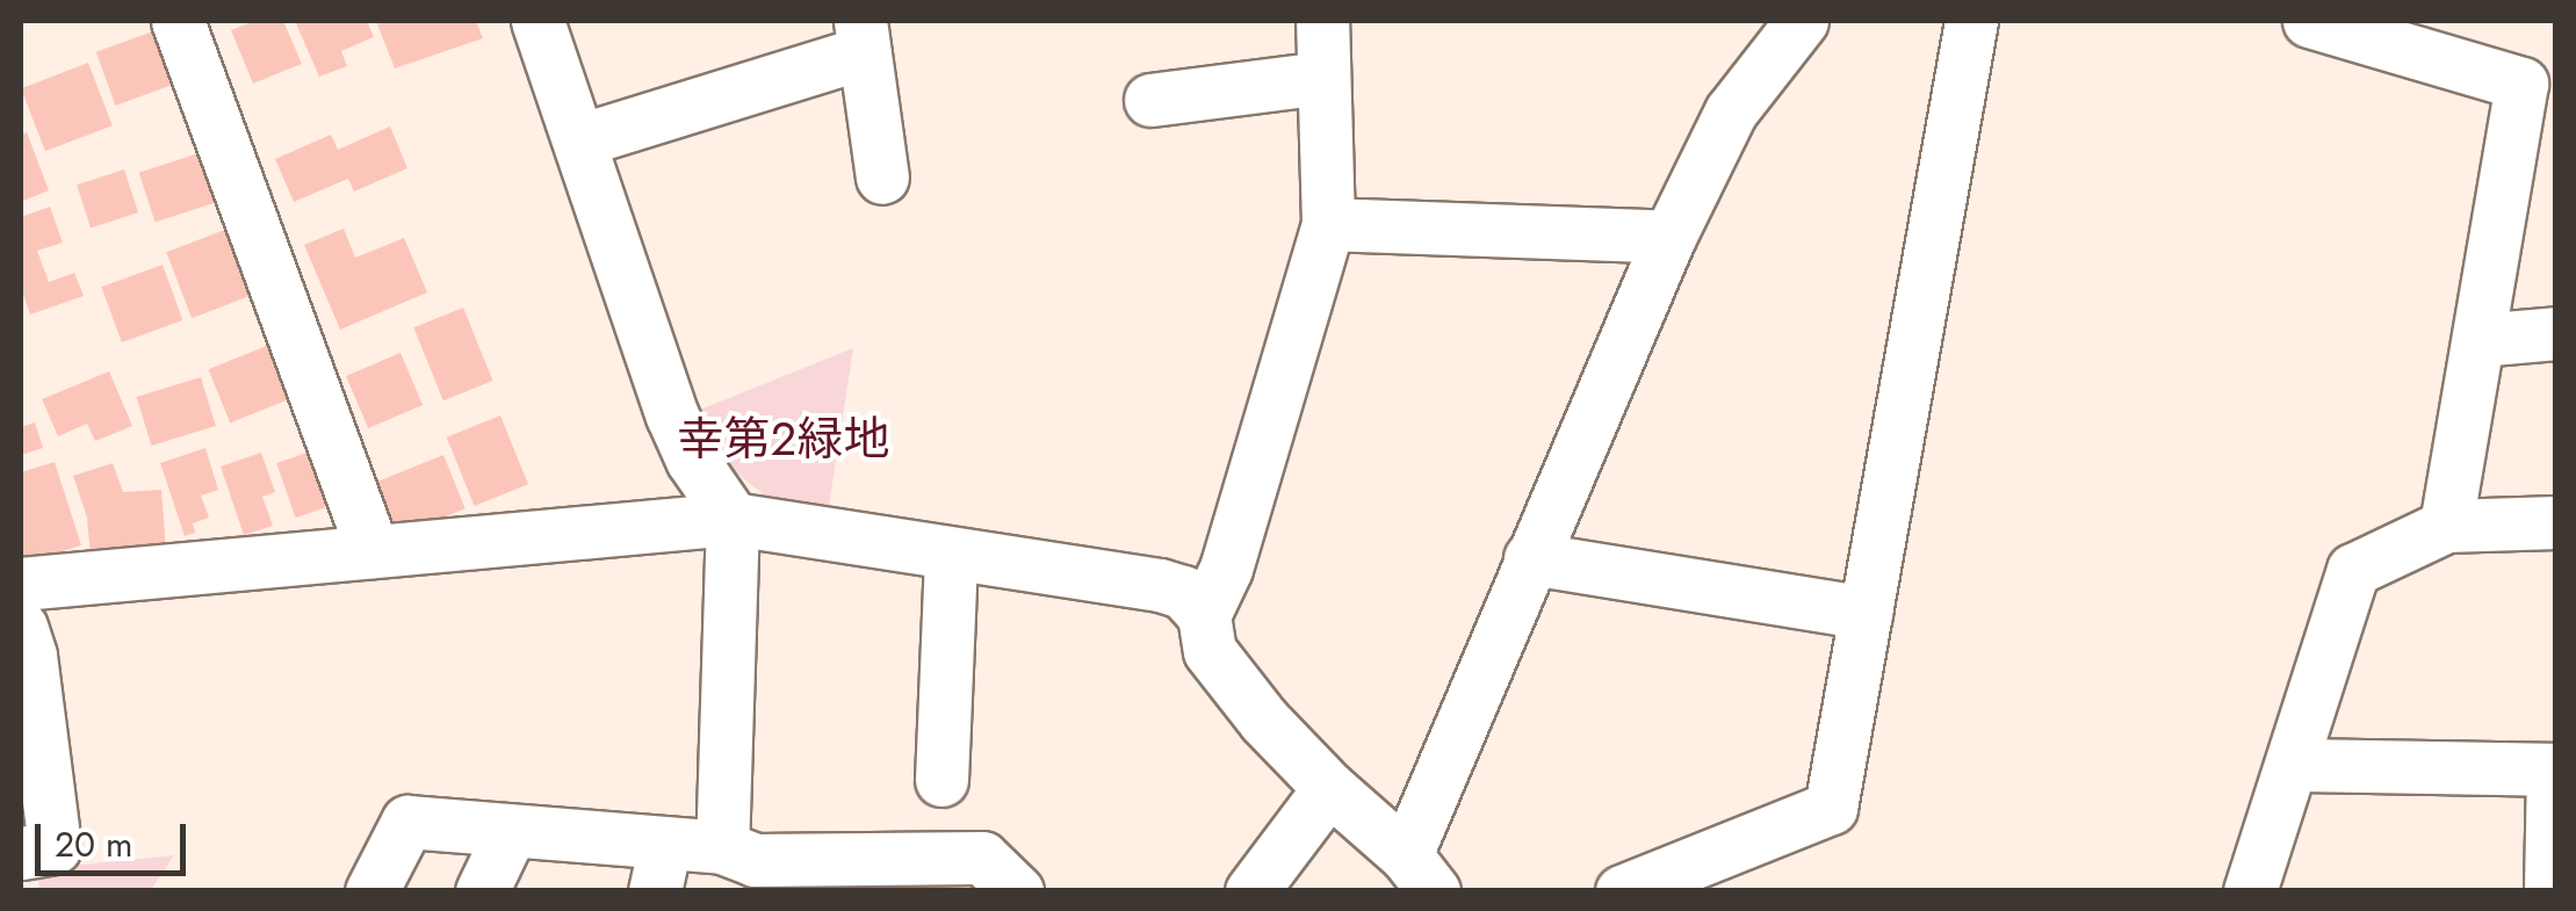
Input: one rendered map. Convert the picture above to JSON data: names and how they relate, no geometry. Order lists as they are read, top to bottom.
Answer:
{
  "parks": ["幸第2緑地"],
  "scale_bar": "20 m"
}
